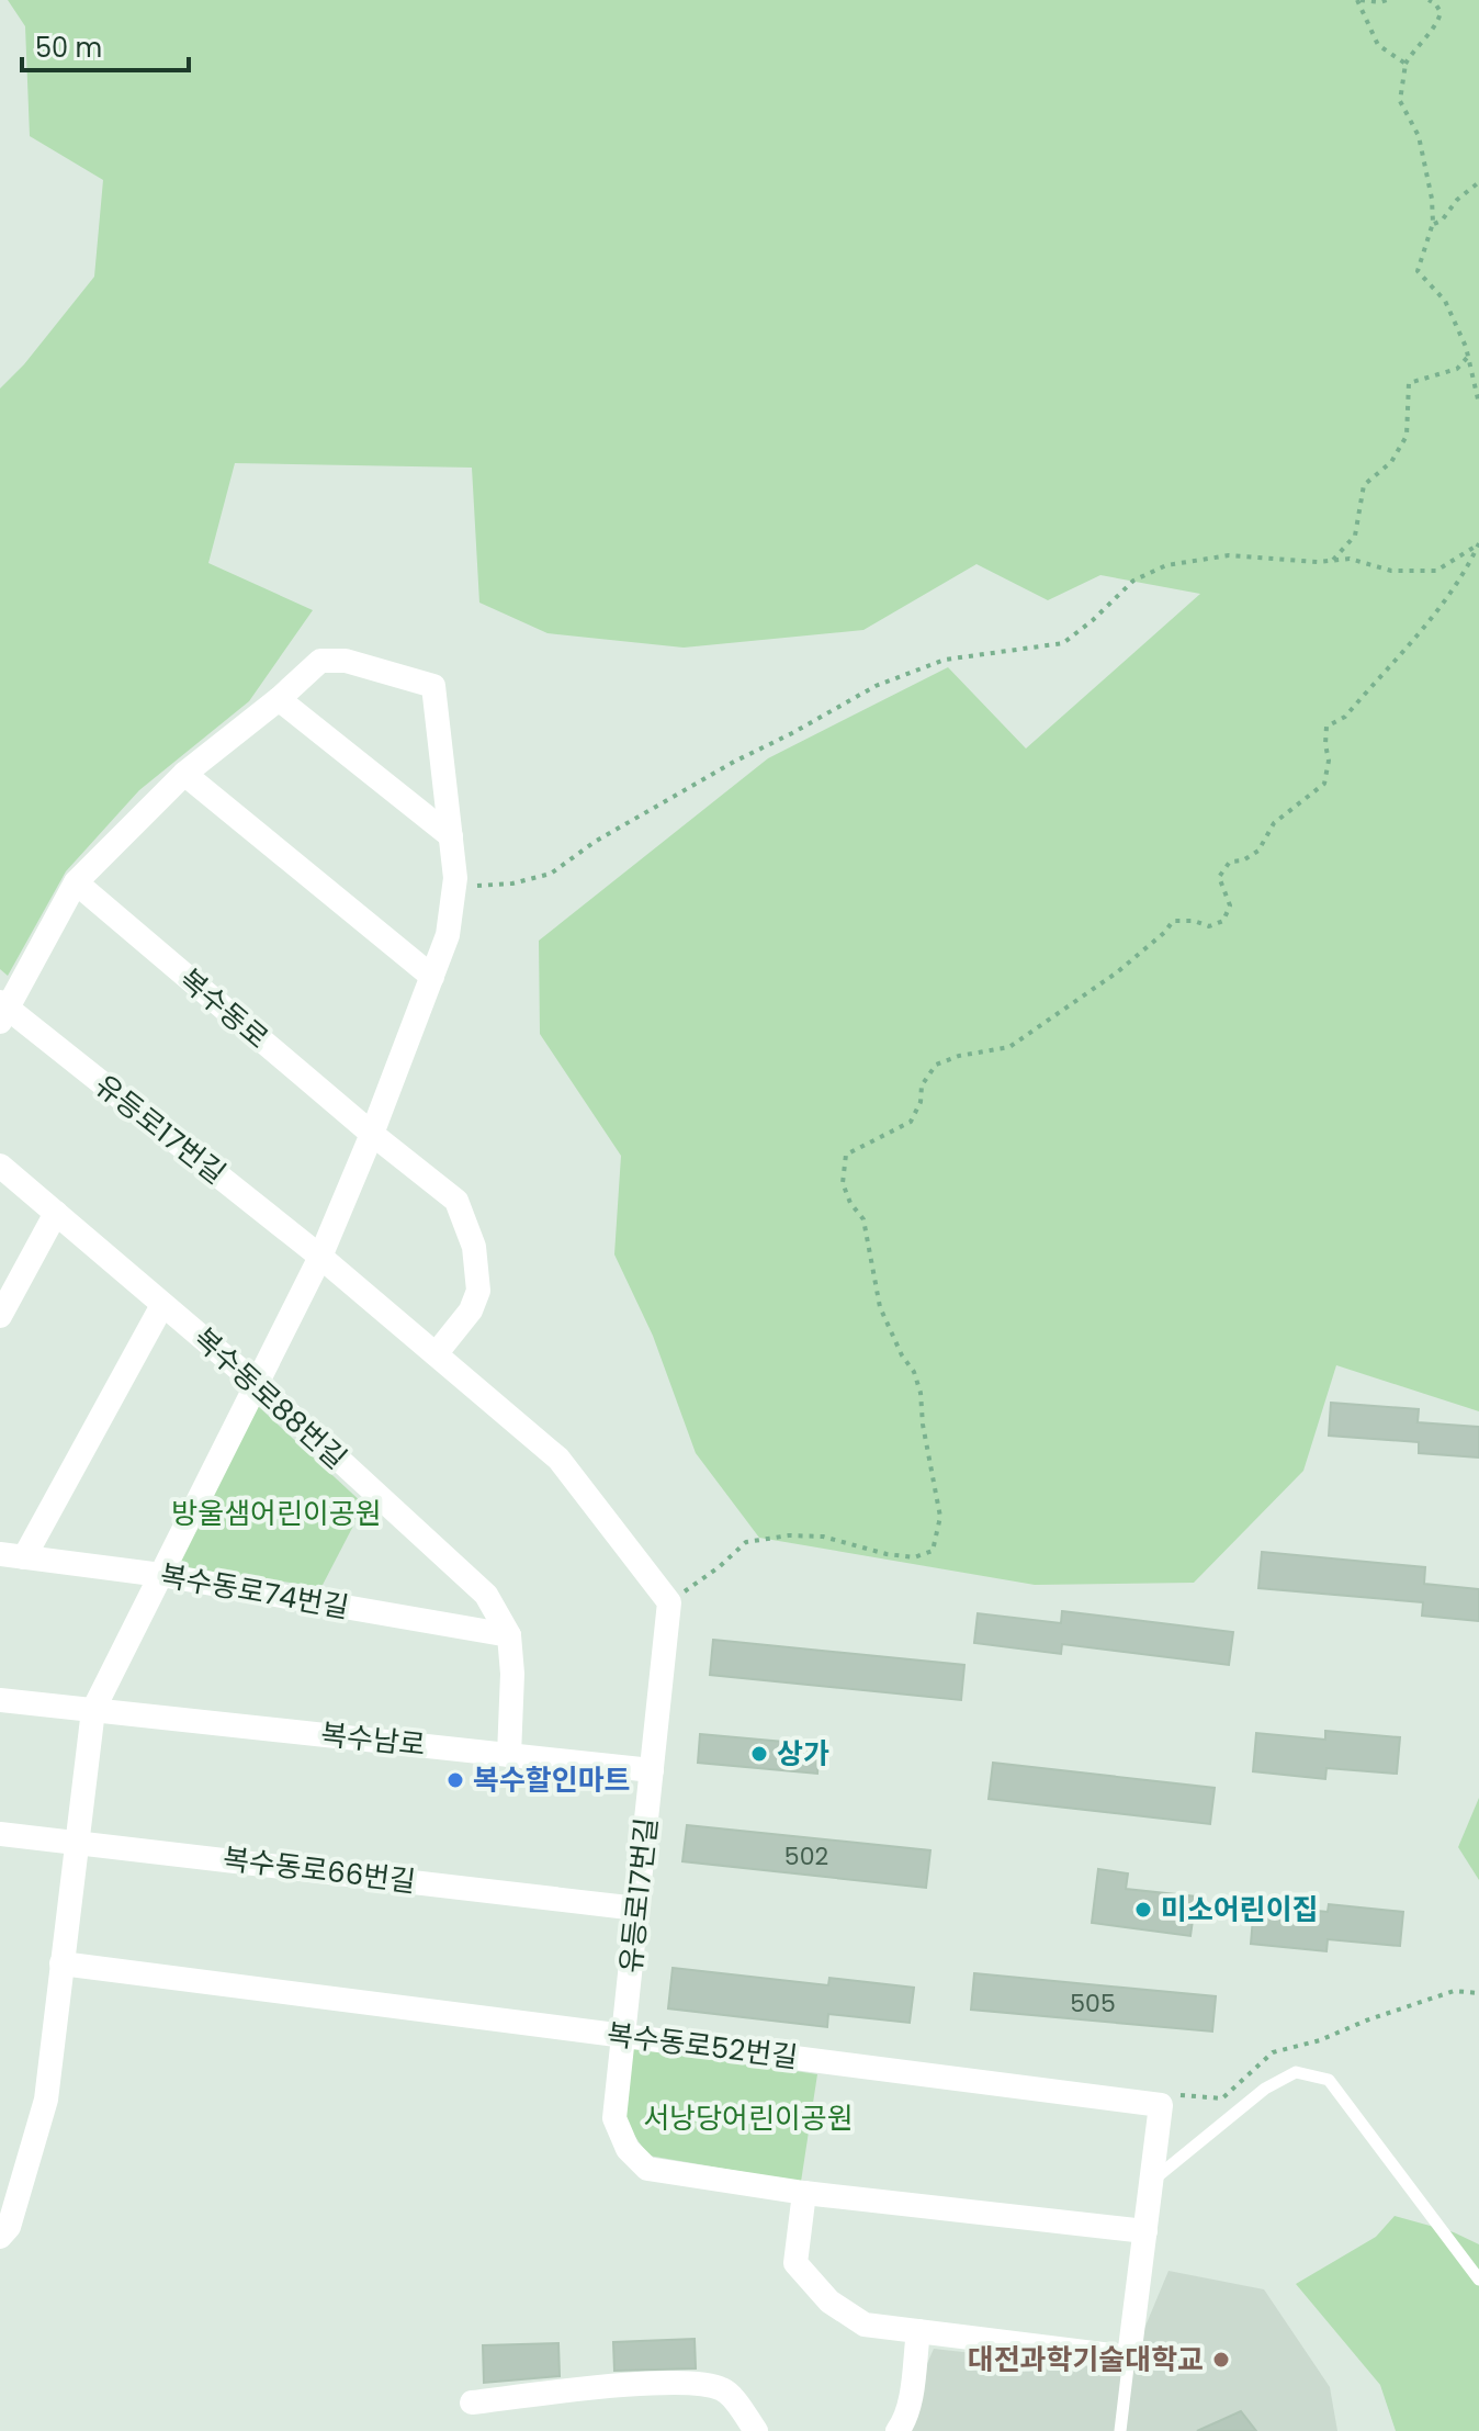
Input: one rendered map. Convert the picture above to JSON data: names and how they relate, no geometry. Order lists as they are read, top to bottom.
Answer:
{
  "streets": {
    "street": [
      "복수동로",
      "유등로17번길",
      "복수동로88번길",
      "복수동로74번길",
      "복수남로",
      "복수동로66번길",
      "복수동로52번길"
    ]
  },
  "crossings": [
    ["복수동로", "유등로17번길"],
    ["유등로17번길", "복수남로"],
    ["유등로17번길", "복수동로66번길"],
    ["유등로17번길", "복수동로52번길"],
    ["복수동로88번길", "복수동로74번길"],
    ["복수동로88번길", "복수남로"]
  ],
  "parks": ["방울샘어린이공원", "서낭당어린이공원"],
  "places": [
    "상가",
    "복수할인마트",
    "미소어린이집",
    "대전과학기술대학교"
  ],
  "house_numbers": ["502", "505"],
  "scale_bar": "50 m"
}
